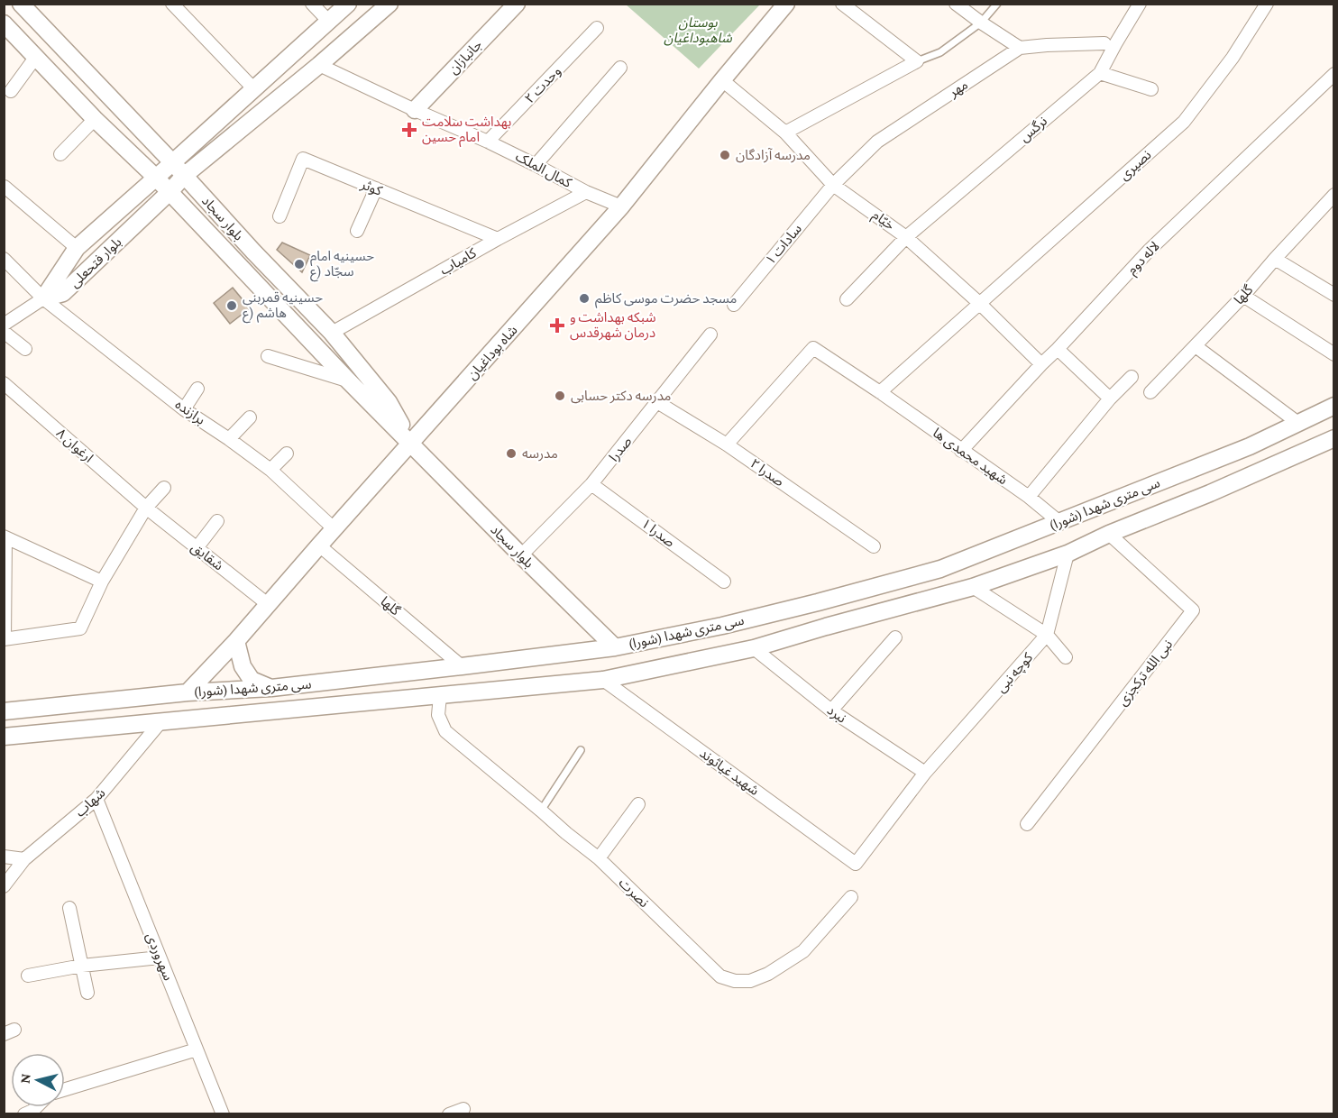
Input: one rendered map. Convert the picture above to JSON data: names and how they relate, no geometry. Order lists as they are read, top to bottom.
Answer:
{
  "streets": {
    "main road": [
      "جانبازان",
      "بلوار سجاد",
      "بلوار فتحعلی",
      "شاه بوداغیان",
      "سی متری شهدا (شورا)"
    ],
    "street": [
      "وحدت ۲",
      "مهر",
      "نرگس",
      "نصیری",
      "کمال الملک",
      "کوثر",
      "خیّام",
      "سادات ۱",
      "لاله دوم",
      "کامیاب",
      "گلها",
      "برازنده",
      "ارغوان ۸",
      "صدرا",
      "شهید محمدی ها",
      "صدرا ۲",
      "صدرا ۱",
      "شقایق",
      "کوچه نبی",
      "نبی الله ترکجزی",
      "نبرد",
      "شهید غیاثوند",
      "شهاب",
      "نصرت",
      "سهروردی"
    ]
  },
  "crossings": [
    ["جانبازان", "کمال الملک"],
    ["وحدت ۲", "کمال الملک"],
    ["مهر", "خیّام"],
    ["مهر", "سادات ۱"],
    ["نرگس", "خیّام"],
    ["نصیری", "خیّام"],
    ["نصیری", "شهید محمدی ها"],
    ["کمال الملک", "کامیاب"],
    ["کمال الملک", "شاه بوداغیان"],
    ["کوثر", "کامیاب"],
    ["بلوار سجاد", "کامیاب"],
    ["بلوار سجاد", "بلوار فتحعلی"],
    ["بلوار سجاد", "شاه بوداغیان"],
    ["بلوار سجاد", "صدرا"],
    ["بلوار سجاد", "سی متری شهدا (شورا)"],
    ["خیّام", "سادات ۱"],
    ["خیّام", "لاله دوم"],
    ["خیّام", "شاه بوداغیان"],
    ["لاله دوم", "شهید محمدی ها"],
    ["بلوار فتحعلی", "برازنده"],
    ["گلها", "شاه بوداغیان"],
    ["گلها", "سی متری شهدا (شورا)"],
    ["شاه بوداغیان", "برازنده"],
    ["شاه بوداغیان", "سی متری شهدا (شورا)"],
    ["شاه بوداغیان", "شقایق"],
    ["ارغوان ۸", "شقایق"],
    ["صدرا", "صدرا ۲"],
    ["صدرا", "صدرا ۱"],
    ["شهید محمدی ها", "صدرا ۲"],
    ["شهید محمدی ها", "سی متری شهدا (شورا)"],
    ["سی متری شهدا (شورا)", "کوچه نبی"],
    ["سی متری شهدا (شورا)", "نبی الله ترکجزی"],
    ["سی متری شهدا (شورا)", "نبرد"],
    ["سی متری شهدا (شورا)", "شهید غیاثوند"],
    ["سی متری شهدا (شورا)", "شهاب"],
    ["سی متری شهدا (شورا)", "نصرت"],
    ["کوچه نبی", "نبرد"],
    ["کوچه نبی", "شهید غیاثوند"],
    ["شهاب", "سهروردی"]
  ],
  "parks": ["بوستان شاهبوداغیان"],
  "places": {
    "health": ["بهداشت سلامت امام حسین", "شبکه بهداشت و درمان شهرقدس"],
    "other": [
      "مدرسه آزادگان",
      "حسینیه امام سجّاد (ع",
      "مسجد حضرت موسی کاظم",
      "حسینیه قمربنی هاشم (ع",
      "مدرسه دکتر حسابی",
      "مدرسه"
    ]
  },
  "north": "left"
}
